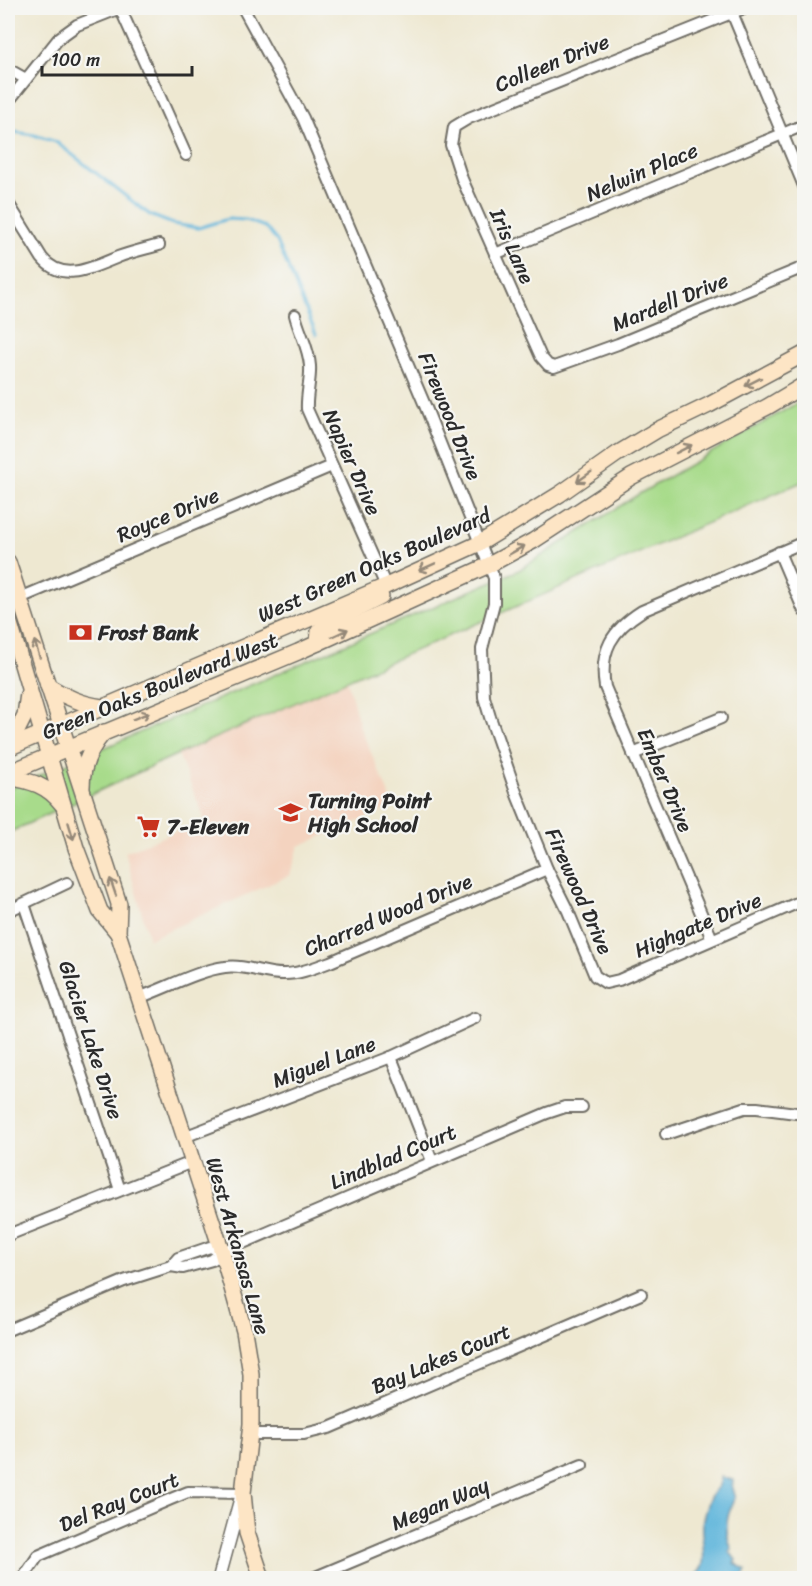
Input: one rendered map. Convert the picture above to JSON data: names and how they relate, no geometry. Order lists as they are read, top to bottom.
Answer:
{
  "streets": {
    "main road": ["West Green Oaks Boulevard", "Green Oaks Boulevard West", "West Arkansas Lane"],
    "street": [
      "Colleen Drive",
      "Nelwin Place",
      "Iris Lane",
      "Mardell Drive",
      "Firewood Drive",
      "Napier Drive",
      "Royce Drive",
      "Ember Drive",
      "Charred Wood Drive",
      "Highgate Drive",
      "Glacier Lake Drive",
      "Miguel Lane",
      "Lindblad Court",
      "Bay Lakes Court",
      "Del Ray Court",
      "Megan Way"
    ]
  },
  "crossings": [
    ["Colleen Drive", "Iris Lane"],
    ["Nelwin Place", "Iris Lane"],
    ["Iris Lane", "Mardell Drive"],
    ["Firewood Drive", "West Green Oaks Boulevard"],
    ["Firewood Drive", "Green Oaks Boulevard West"],
    ["Firewood Drive", "Charred Wood Drive"],
    ["Firewood Drive", "Highgate Drive"],
    ["Napier Drive", "Royce Drive"],
    ["Napier Drive", "West Green Oaks Boulevard"],
    ["Royce Drive", "West Arkansas Lane"],
    ["West Green Oaks Boulevard", "West Arkansas Lane"],
    ["Green Oaks Boulevard West", "West Arkansas Lane"],
    ["Ember Drive", "Highgate Drive"],
    ["Charred Wood Drive", "West Arkansas Lane"],
    ["Miguel Lane", "West Arkansas Lane"],
    ["Lindblad Court", "West Arkansas Lane"],
    ["West Arkansas Lane", "Bay Lakes Court"],
    ["West Arkansas Lane", "Del Ray Court"]
  ],
  "one_way": ["West Green Oaks Boulevard", "Green Oaks Boulevard West"],
  "places": {
    "bank": ["Frost Bank"],
    "school or university": ["Turning Point High School"],
    "supermarket": ["7-Eleven"]
  },
  "scale_bar": "100 m"
}
